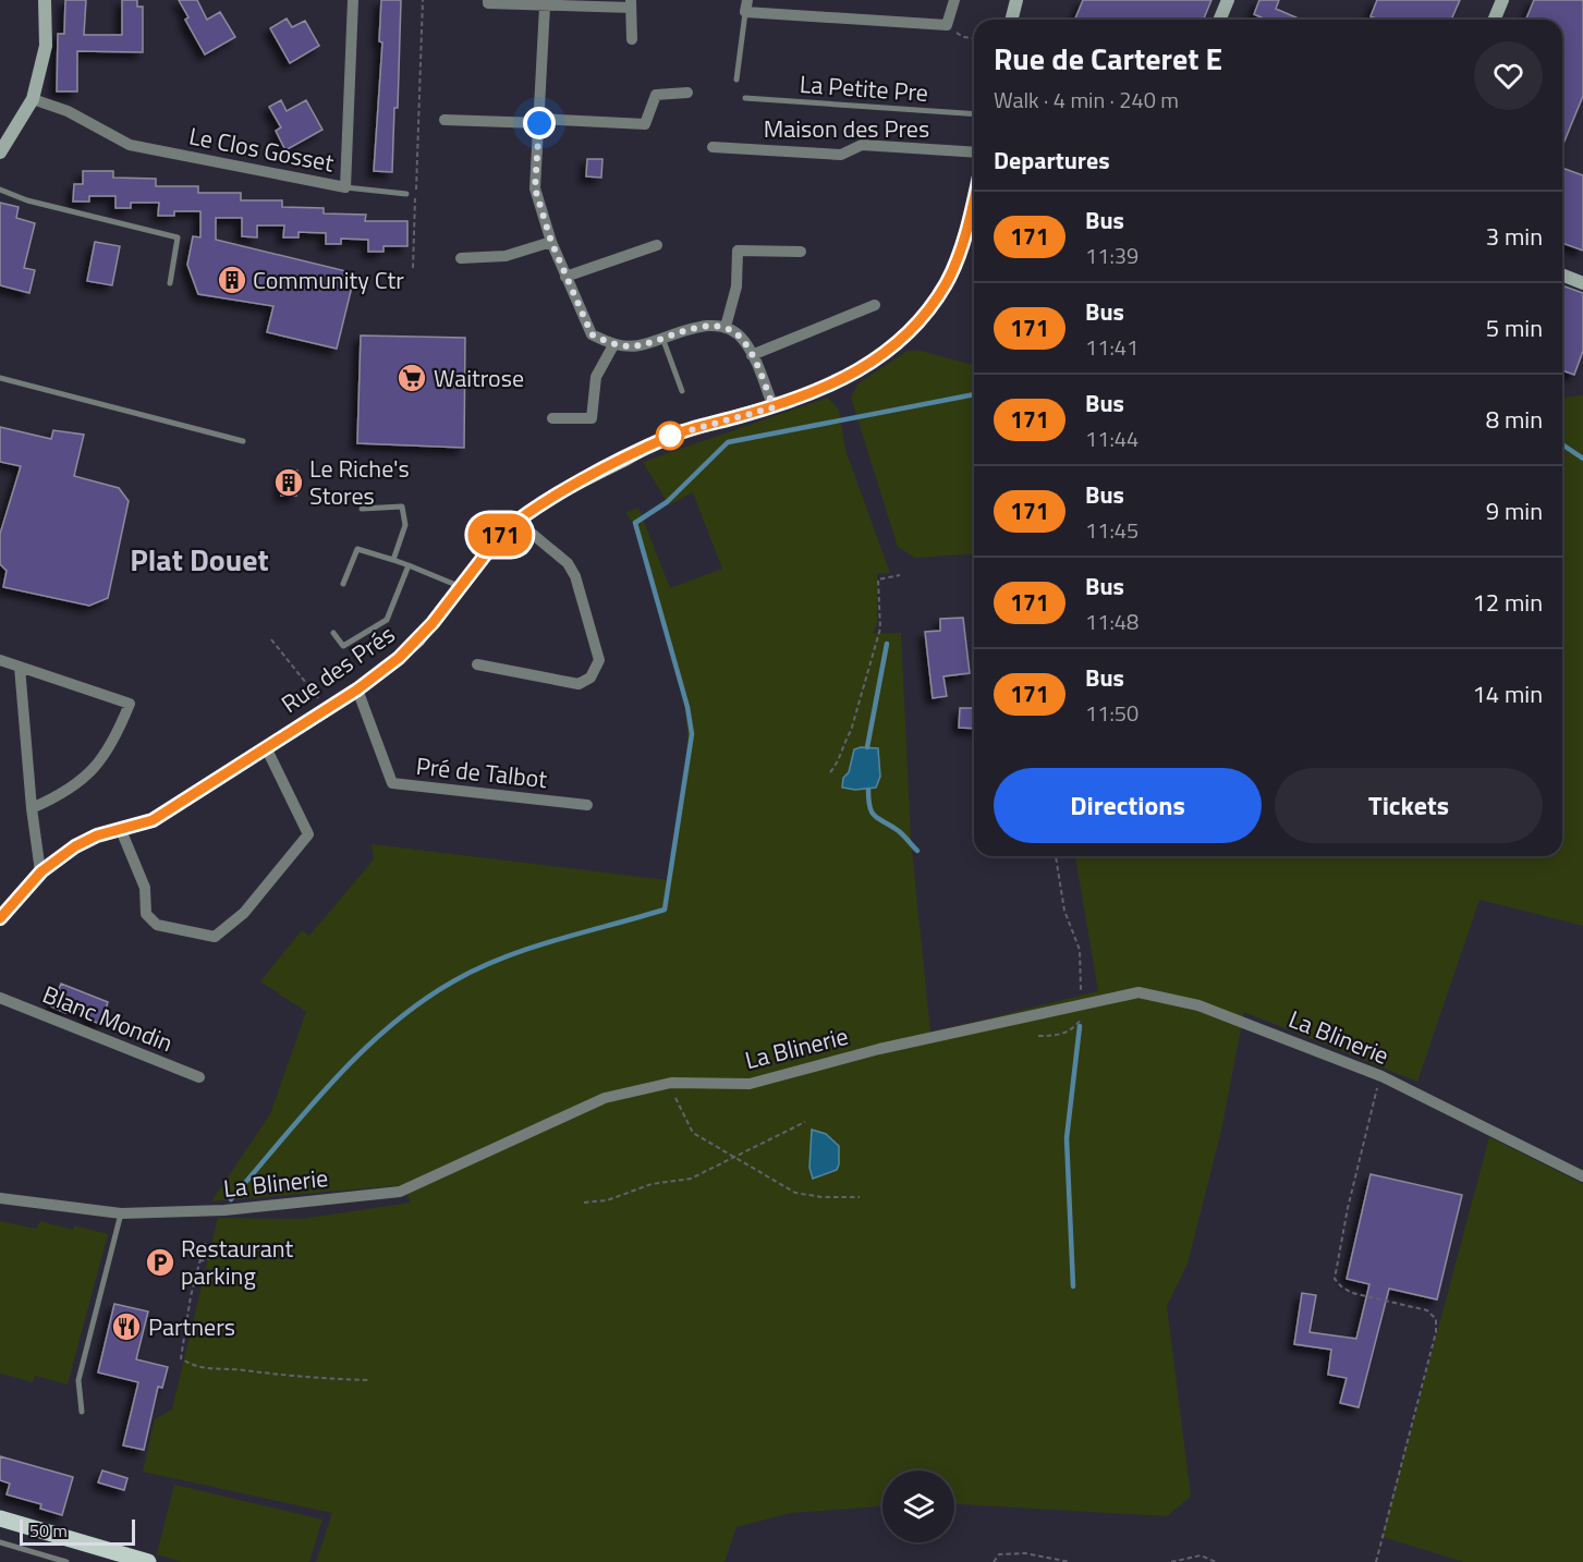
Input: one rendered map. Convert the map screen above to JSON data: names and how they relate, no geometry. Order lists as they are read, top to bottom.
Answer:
{
  "streets": {
    "main road": ["Rue des Prés"],
    "street": [
      "Maison des Pres",
      "Le Clos Gosset",
      "Pré de Talbot",
      "Blanc Mondin",
      "La Blinerie"
    ],
    "lane": ["La Petite Pre"]
  },
  "crossings": [
    ["Rue des Prés", "Pré de Talbot"]
  ],
  "districts": ["Plat Douet"],
  "places": {
    "building": ["Community Ctr", "Le Riche's Stores"],
    "supermarket": ["Waitrose"],
    "parking": ["Restaurant parking"],
    "restaurant": ["Partners"]
  },
  "lines": ["bus line 171"],
  "scale_bar": "50 m",
  "page": {
    "on_map": "171",
    "heading": [
      ["Rue de Carteret E", "Walk · 4 min · 240 m"],
      "Departures"
    ],
    "list": [
      {
        "mark": "171",
        "name": "Bus",
        "note": "11:39",
        "value": "3 min"
      },
      {
        "mark": "171",
        "name": "Bus",
        "note": "11:41",
        "value": "5 min"
      },
      {
        "mark": "171",
        "name": "Bus",
        "note": "11:44",
        "value": "8 min"
      },
      {
        "mark": "171",
        "name": "Bus",
        "note": "11:45",
        "value": "9 min"
      },
      {
        "mark": "171",
        "name": "Bus",
        "note": "11:48",
        "value": "12 min"
      },
      {
        "mark": "171",
        "name": "Bus",
        "note": "11:50",
        "value": "14 min"
      }
    ],
    "buttons": ["Directions", "Tickets"],
    "scale": "50 m"
  }
}
